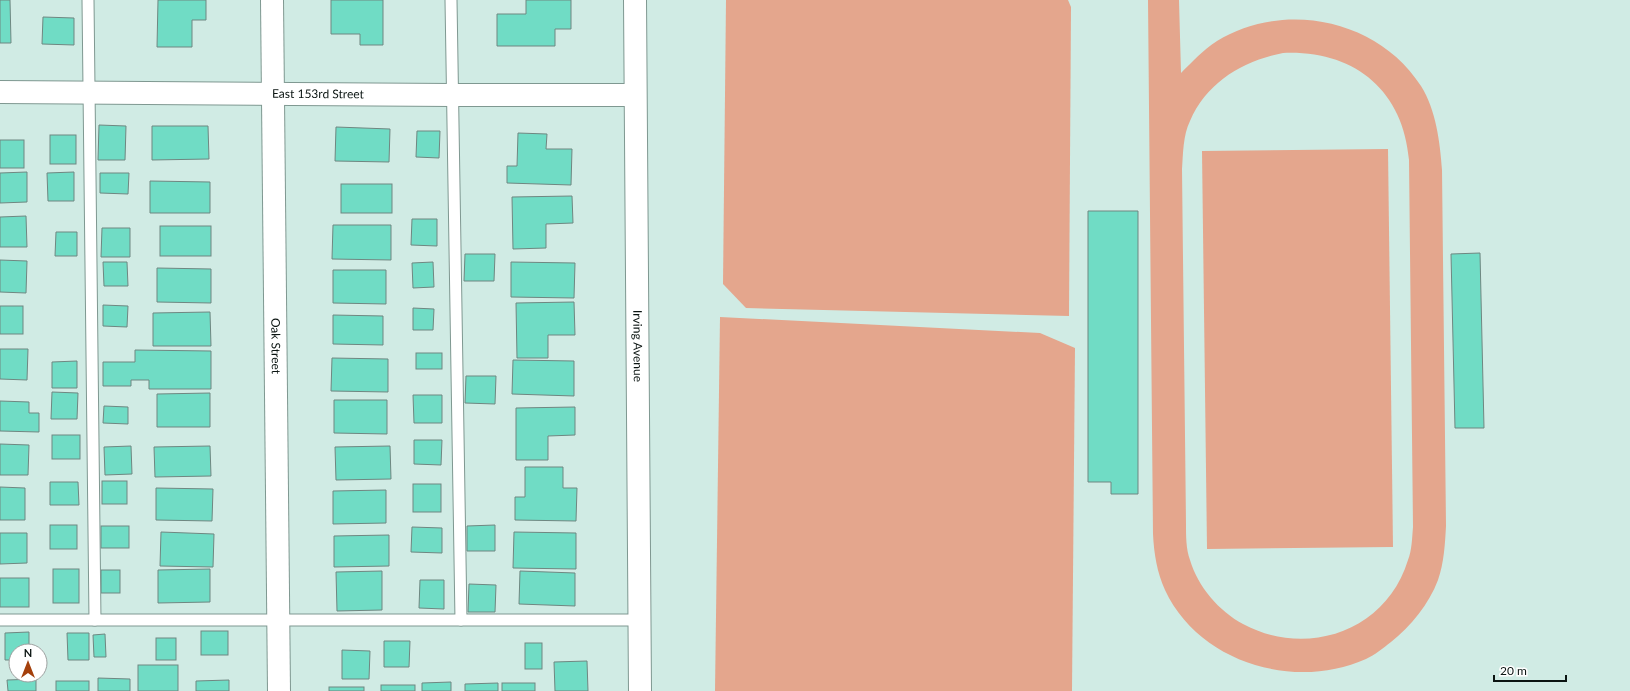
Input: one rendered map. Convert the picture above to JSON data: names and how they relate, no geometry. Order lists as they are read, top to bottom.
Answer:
{
  "streets": {
    "street": ["East 153rd Street", "Oak Street", "Irving Avenue"]
  },
  "crossings": [
    ["East 153rd Street", "Oak Street"],
    ["East 153rd Street", "Irving Avenue"]
  ],
  "scale_bar": "20 m",
  "north": "top"
}
